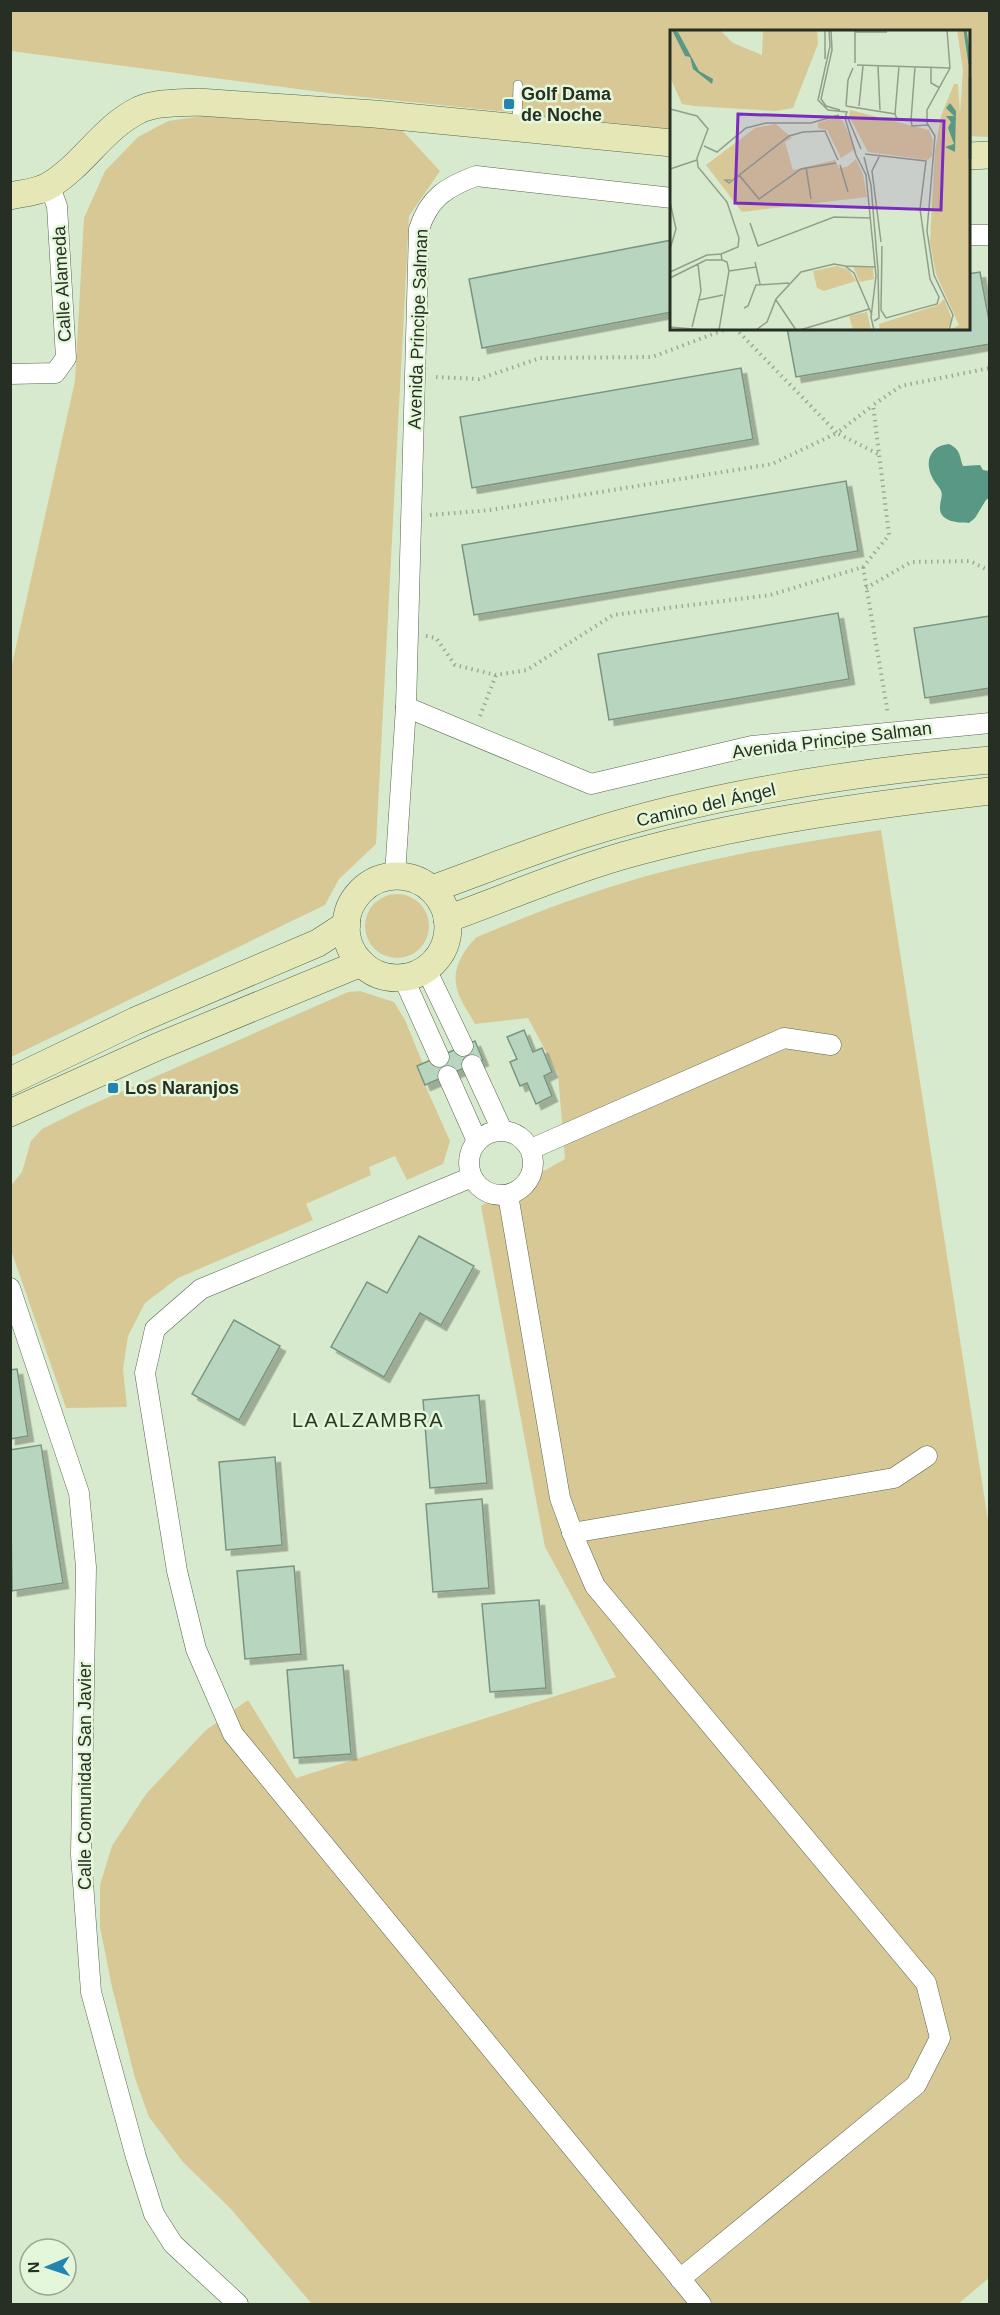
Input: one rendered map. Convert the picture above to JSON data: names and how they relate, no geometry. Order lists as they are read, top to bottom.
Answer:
{
  "streets": {
    "street": [
      "Calle Alameda",
      "Avenida Principe Salman",
      "Camino del Ángel",
      "Calle Comunidad San Javier"
    ]
  },
  "crossings": [
    ["Avenida Principe Salman", "Camino del Ángel"]
  ],
  "districts": ["LA ALZAMBRA"],
  "places": {
    "transit": ["Golf Dama de Noche", "Los Naranjos"]
  },
  "north": "left"
}
